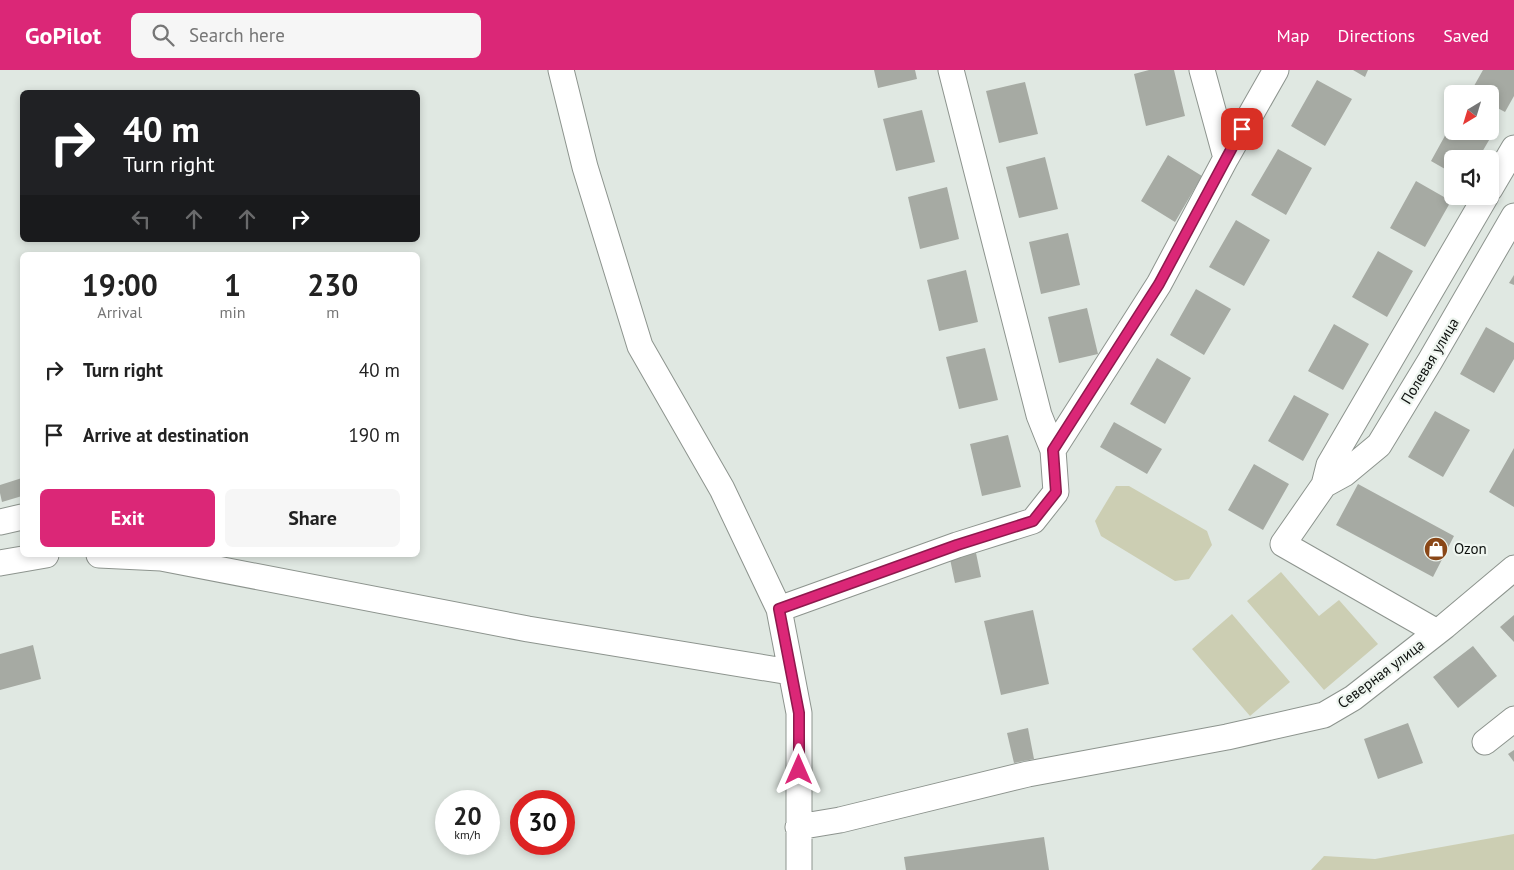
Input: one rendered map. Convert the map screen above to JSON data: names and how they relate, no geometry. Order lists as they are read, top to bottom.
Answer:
{
  "streets": {
    "street": ["Полевая улица", "Северная улица"]
  },
  "crossings": [
    ["Полевая улица", "Северная улица"]
  ],
  "places": {
    "shop": ["Ozon"]
  },
  "north": "bottom left",
  "page": {
    "header": "GoPilot",
    "search": "Search here",
    "nav": ["Map", "Directions", "Saved"],
    "turn": ["40 m", "Turn right"],
    "eta": [
      "19:00",
      "Arrival",
      "1",
      "min",
      "230",
      "m"
    ],
    "list": [
      {
        "name": "Turn right",
        "value": "40 m"
      },
      {
        "name": "Arrive at destination",
        "value": "190 m"
      }
    ],
    "buttons": ["Exit", "Share"],
    "speed": "20 km/h",
    "limit": "30"
  }
}
